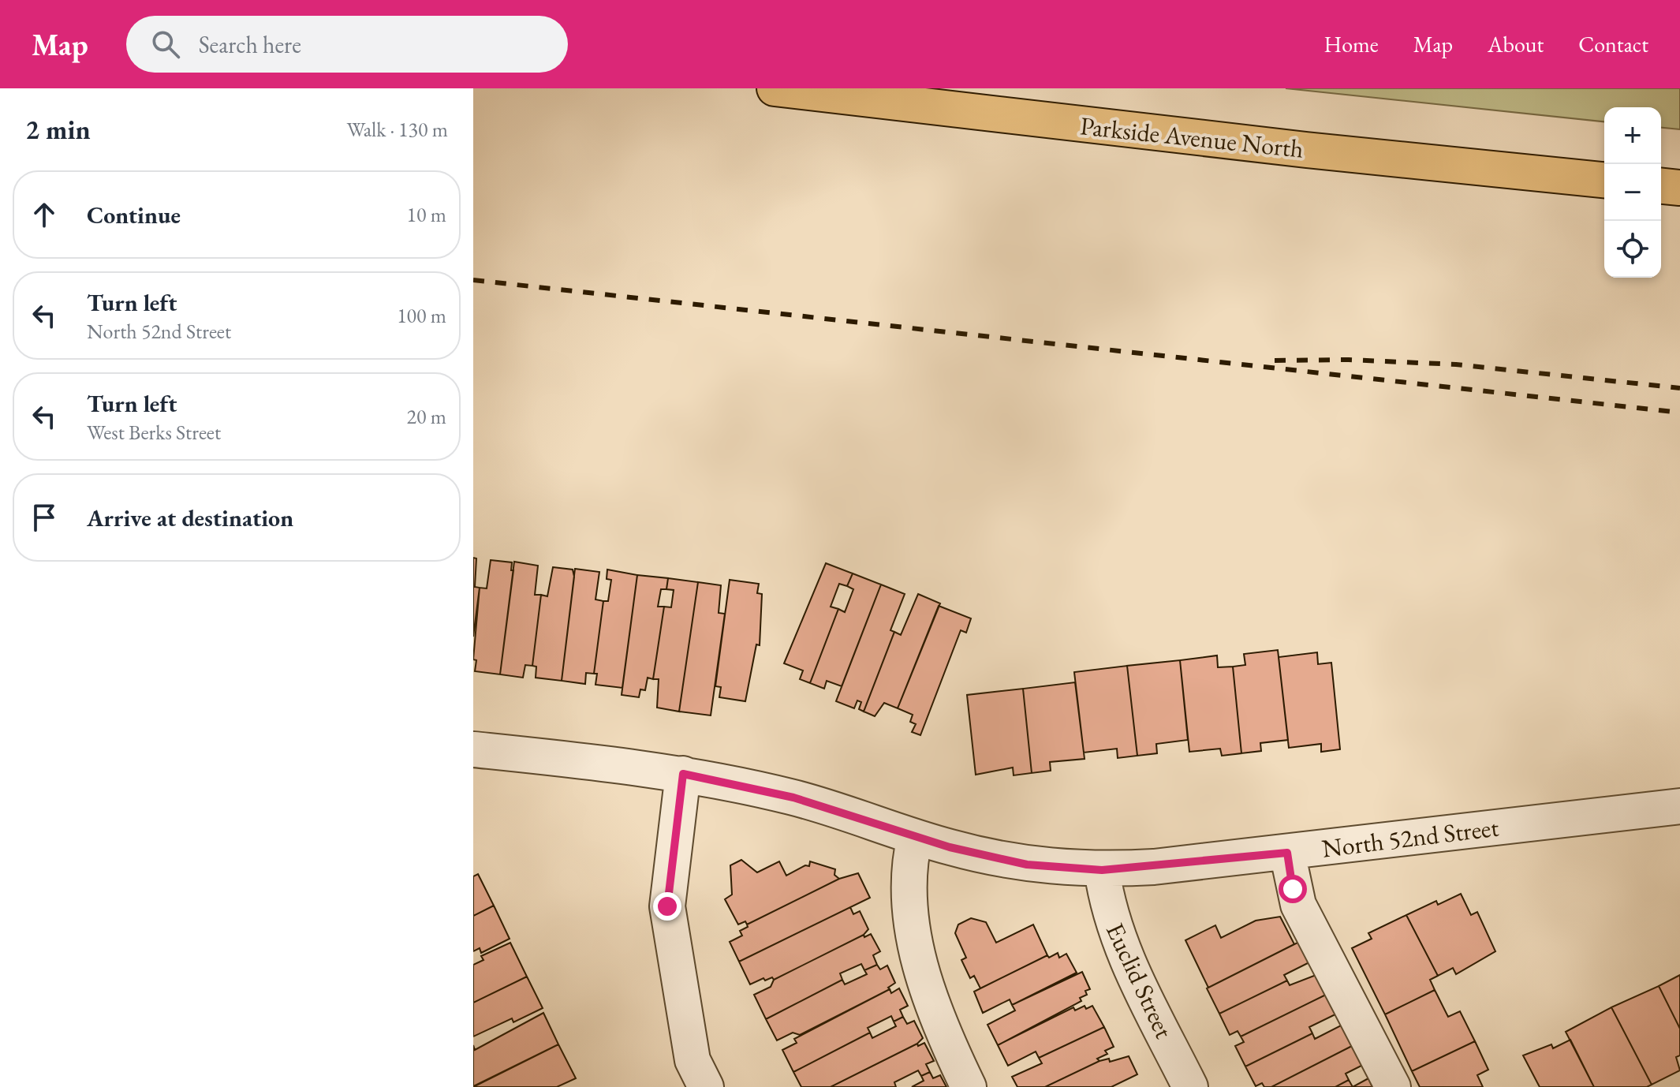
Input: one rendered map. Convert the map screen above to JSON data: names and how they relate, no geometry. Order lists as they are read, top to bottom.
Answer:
{
  "streets": {
    "main road": ["Parkside Avenue North"],
    "street": ["North 52nd Street", "Euclid Street"]
  },
  "crossings": [
    ["North 52nd Street", "Euclid Street"]
  ],
  "page": {
    "header": "Map",
    "search": "Search here",
    "nav": [
      "Home",
      "Map",
      "About",
      "Contact"
    ],
    "heading": ["2 min", "Walk · 130 m"],
    "map_buttons": ["+", "−"],
    "list": [
      ["Continue", "10 m"],
      ["Turn left", "North 52nd Street", "100 m"],
      ["Turn left", "West Berks Street", "20 m"],
      "Arrive at destination"
    ]
  }
}
